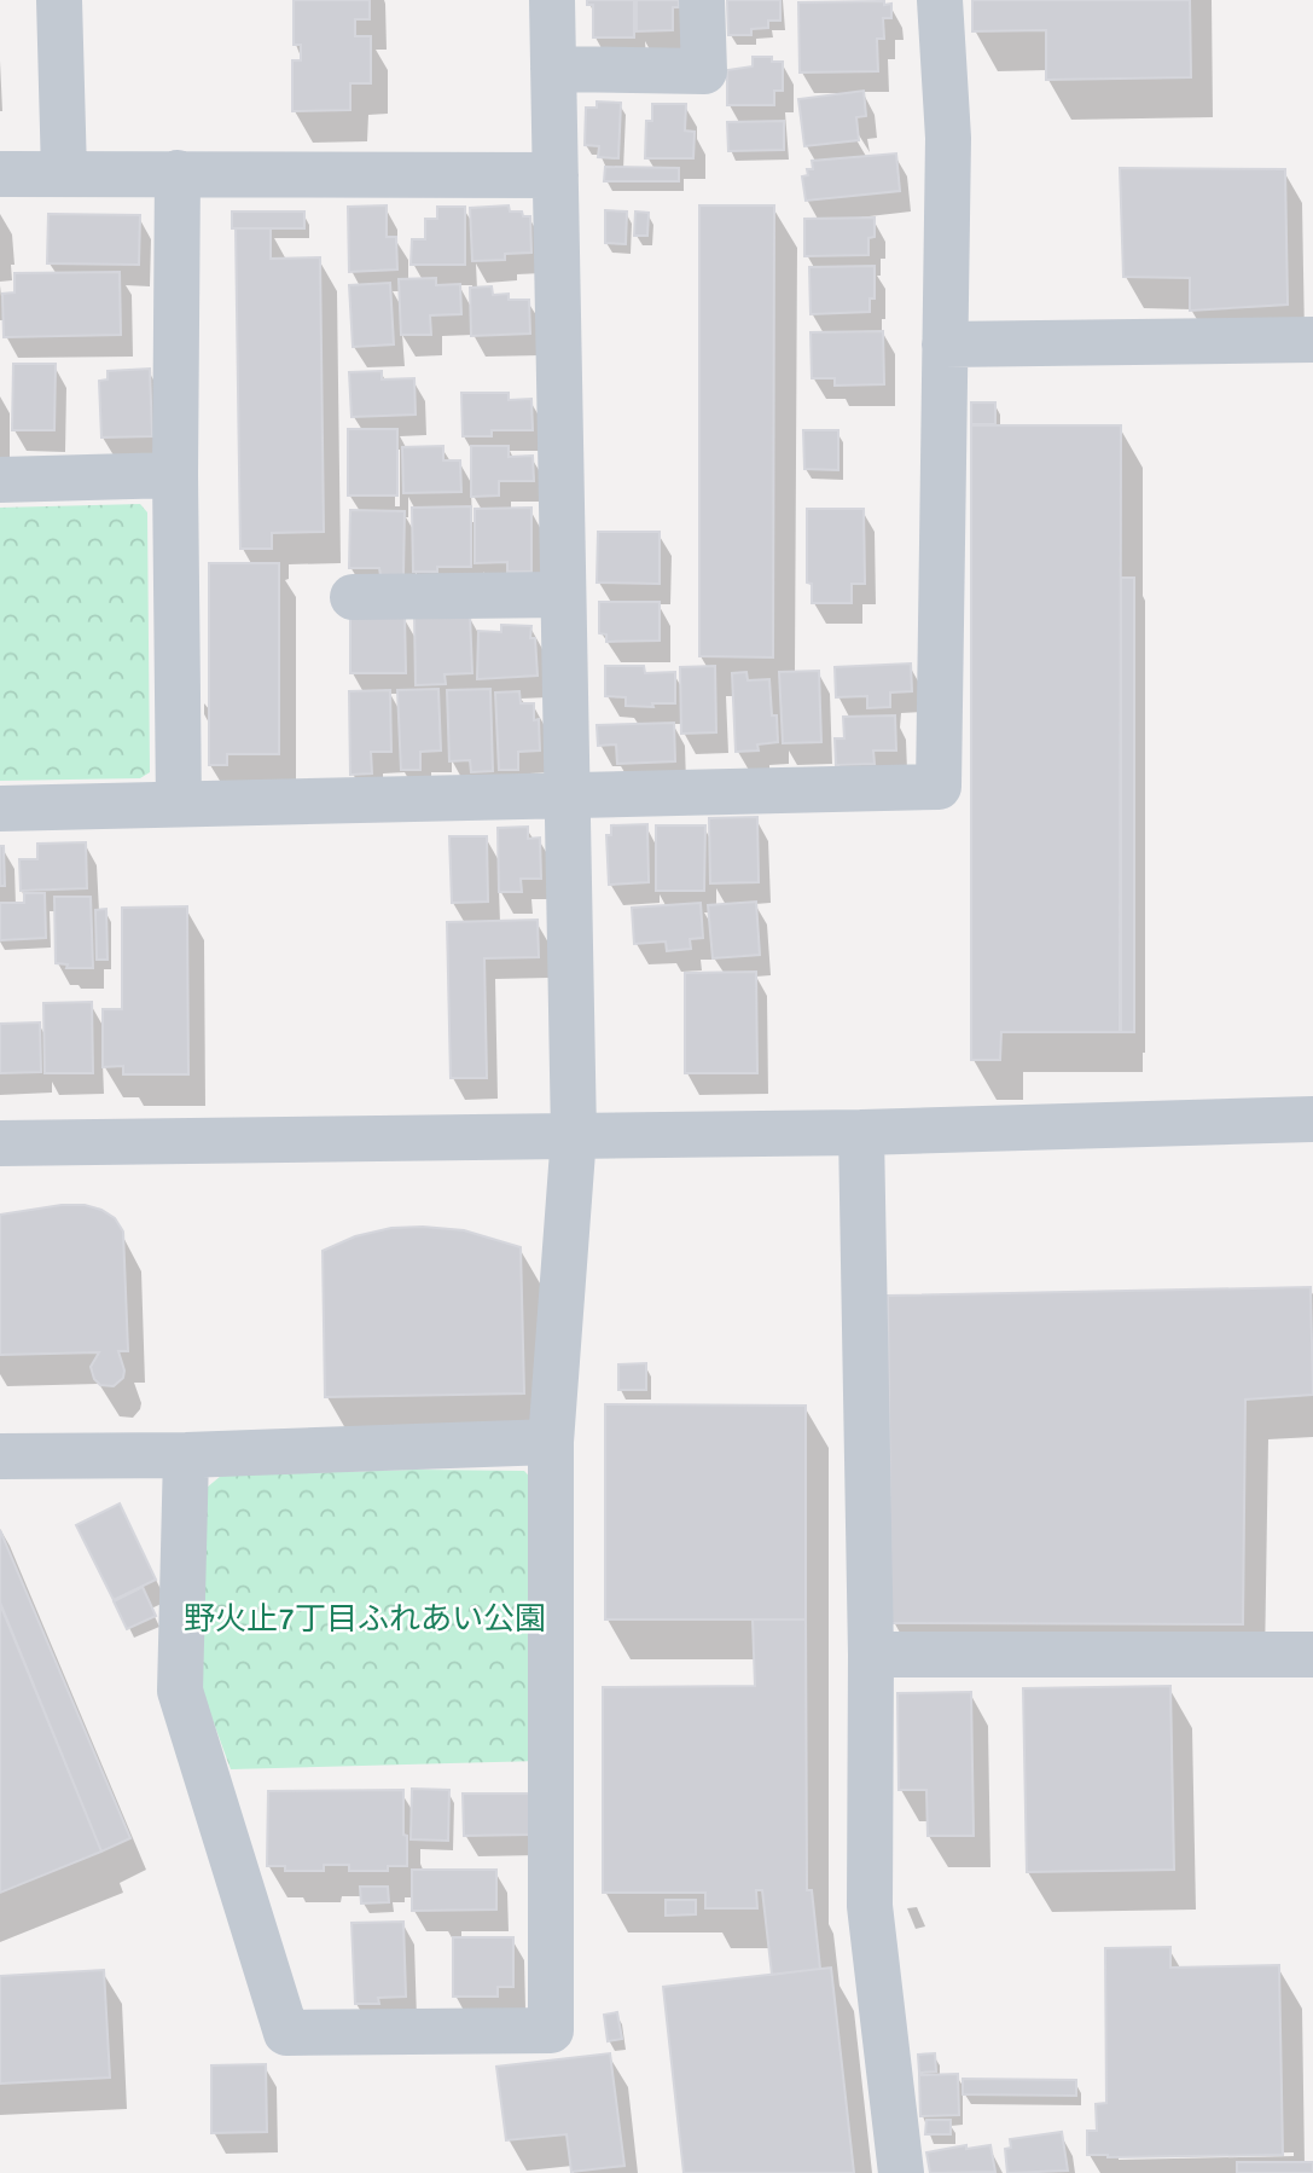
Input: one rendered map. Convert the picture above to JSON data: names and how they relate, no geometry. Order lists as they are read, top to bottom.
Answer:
{
  "parks": ["野火止7丁目ふれあい公園"]
}
